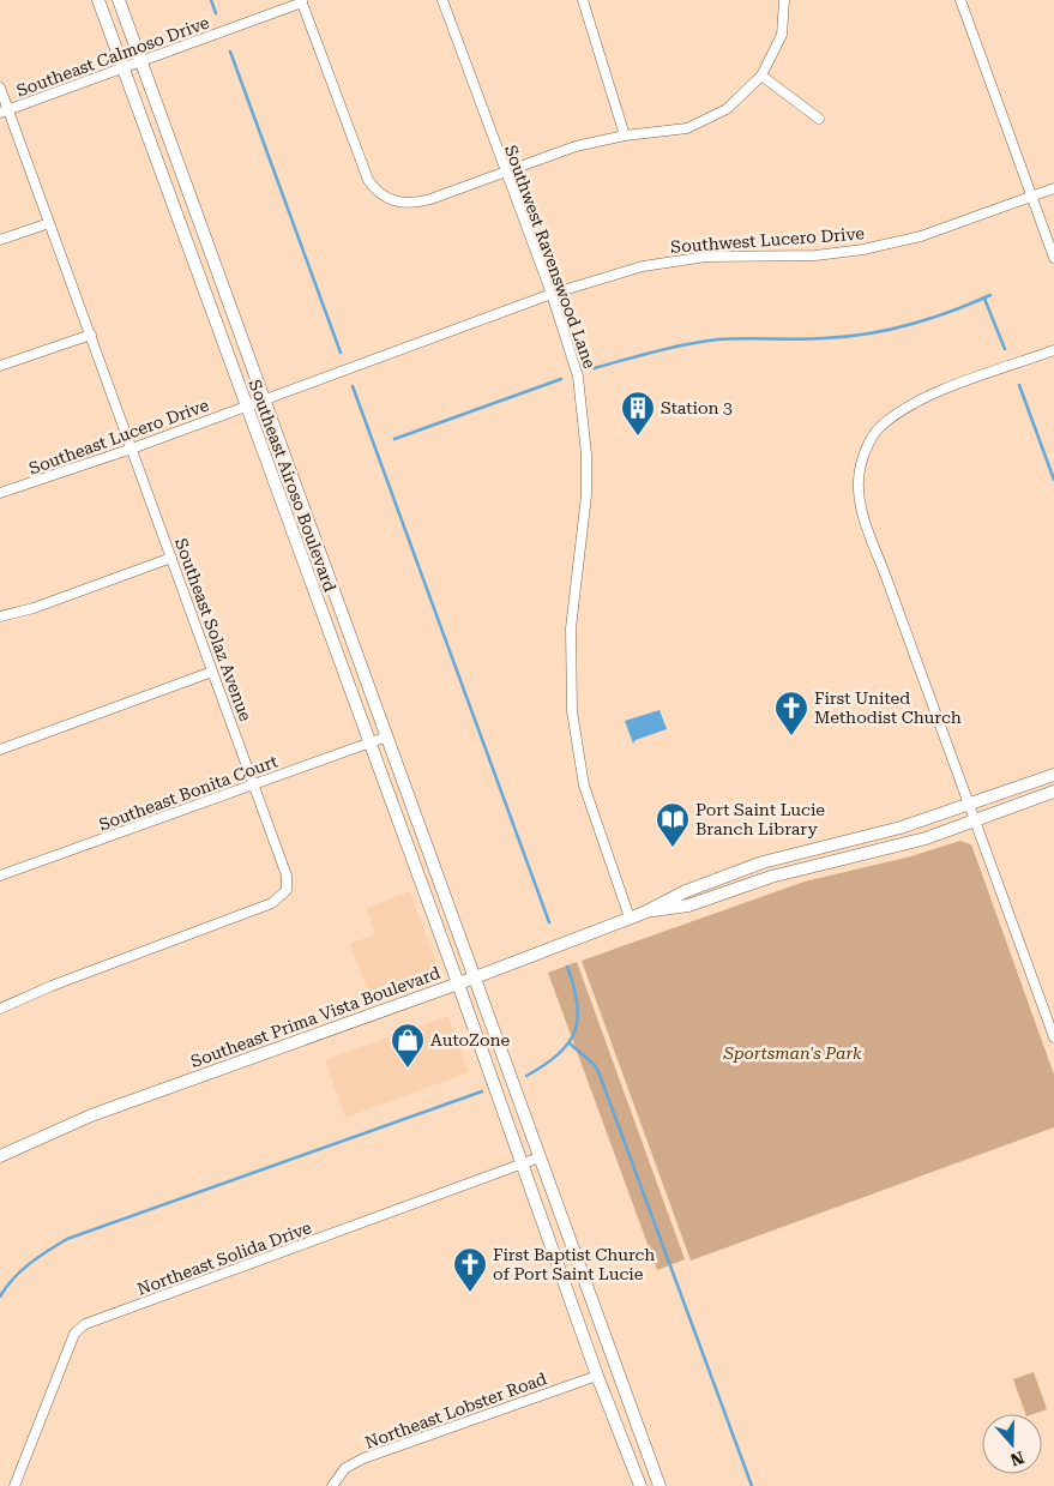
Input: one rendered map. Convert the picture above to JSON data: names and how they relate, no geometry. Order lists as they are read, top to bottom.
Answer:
{
  "streets": {
    "main road": ["Southeast Airoso Boulevard", "Southeast Prima Vista Boulevard"],
    "street": [
      "Southeast Calmoso Drive",
      "Southwest Lucero Drive",
      "Southwest Ravenswood Lane",
      "Southeast Lucero Drive",
      "Southeast Solaz Avenue",
      "Southeast Bonita Court",
      "Northeast Solida Drive",
      "Northeast Lobster Road"
    ]
  },
  "crossings": [
    ["Southeast Calmoso Drive", "Southeast Airoso Boulevard"],
    ["Southeast Calmoso Drive", "Southeast Solaz Avenue"],
    ["Southwest Lucero Drive", "Southwest Ravenswood Lane"],
    ["Southwest Lucero Drive", "Southeast Lucero Drive"],
    ["Southwest Lucero Drive", "Southeast Airoso Boulevard"],
    ["Southwest Ravenswood Lane", "Southeast Prima Vista Boulevard"],
    ["Southeast Lucero Drive", "Southeast Airoso Boulevard"],
    ["Southeast Lucero Drive", "Southeast Solaz Avenue"],
    ["Southeast Airoso Boulevard", "Southeast Bonita Court"],
    ["Southeast Airoso Boulevard", "Southeast Prima Vista Boulevard"],
    ["Southeast Airoso Boulevard", "Northeast Solida Drive"],
    ["Southeast Airoso Boulevard", "Northeast Lobster Road"],
    ["Southeast Solaz Avenue", "Southeast Bonita Court"]
  ],
  "parks": ["Sportsman's Park"],
  "places": {
    "building": ["Station 3"],
    "church": ["First United Methodist Church", "First Baptist Church of Port Saint Lucie"],
    "library": ["Port Saint Lucie Branch Library"],
    "shop": ["AutoZone"]
  },
  "north": "bottom"
}
